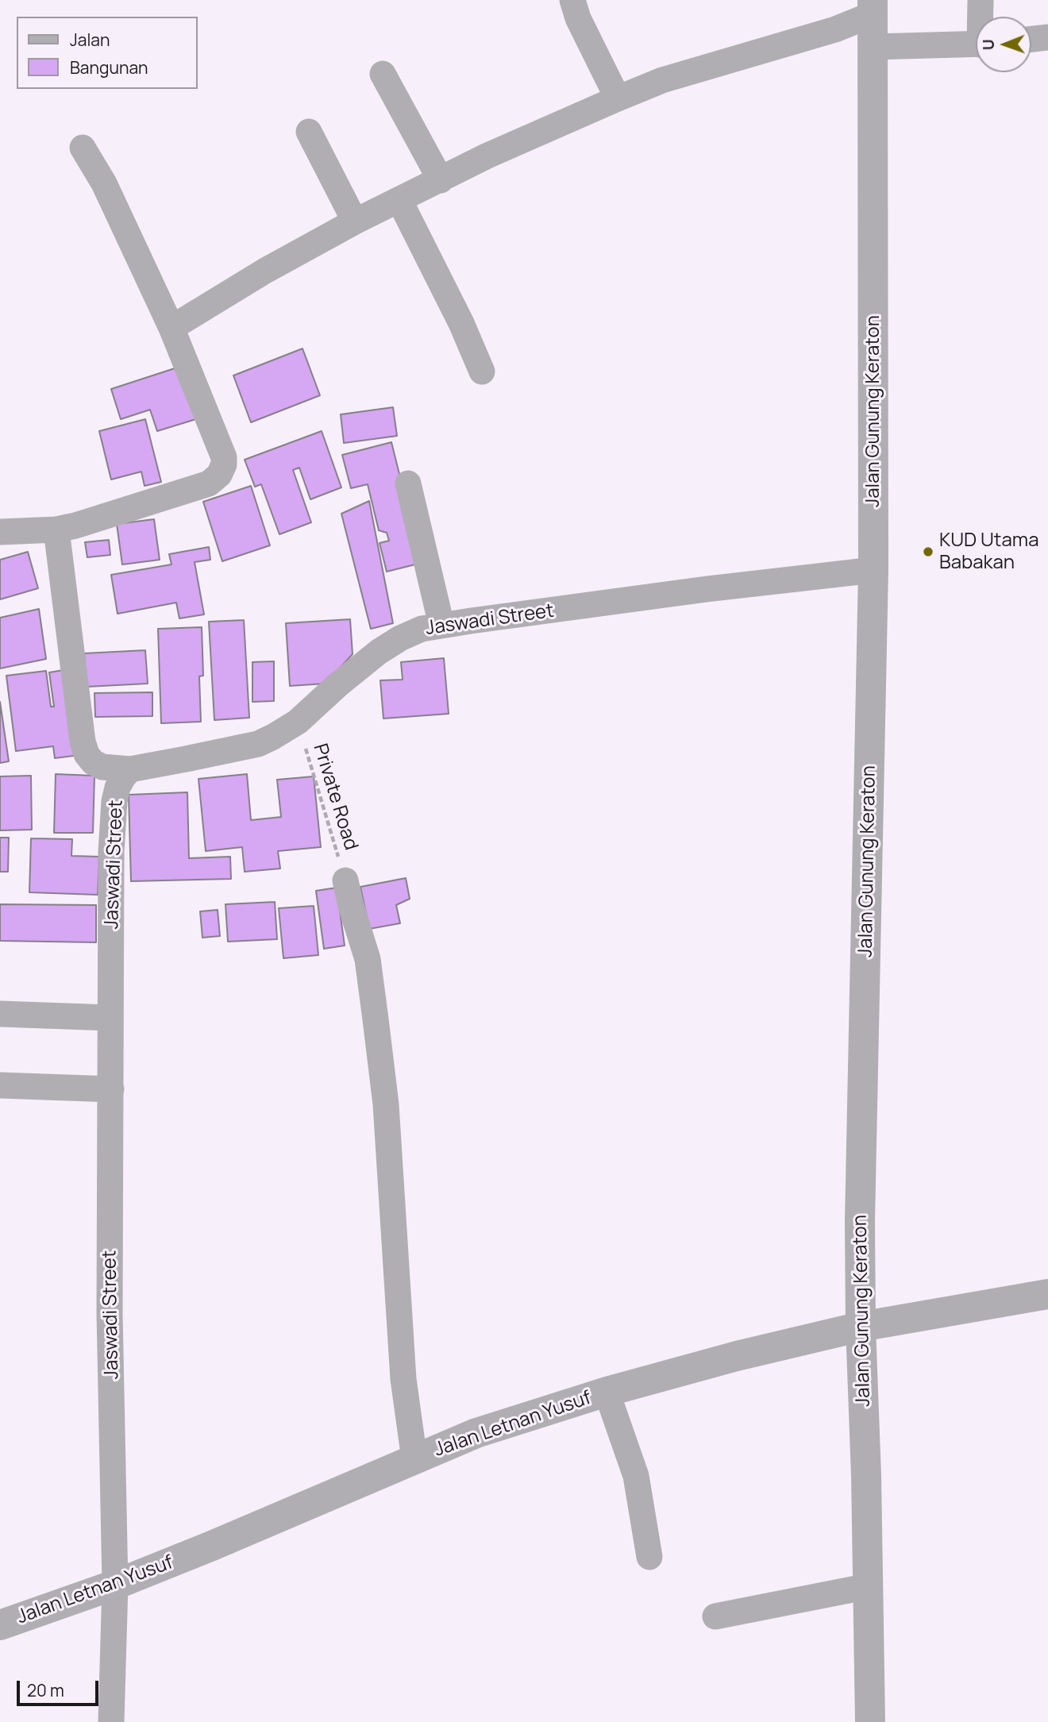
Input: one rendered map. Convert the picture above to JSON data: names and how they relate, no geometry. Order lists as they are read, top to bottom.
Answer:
{
  "streets": {
    "street": ["Jalan Gunung Keraton", "Jaswadi Street", "Jalan Letnan Yusuf"],
    "path": ["Private Road"]
  },
  "crossings": [
    ["Jalan Gunung Keraton", "Jaswadi Street"],
    ["Jalan Gunung Keraton", "Jalan Letnan Yusuf"],
    ["Jaswadi Street", "Private Road"],
    ["Jaswadi Street", "Jalan Letnan Yusuf"]
  ],
  "places": ["KUD Utama Babakan"],
  "legend": ["Jalan", "Bangunan"],
  "scale_bar": "20 m",
  "north": "left"
}
